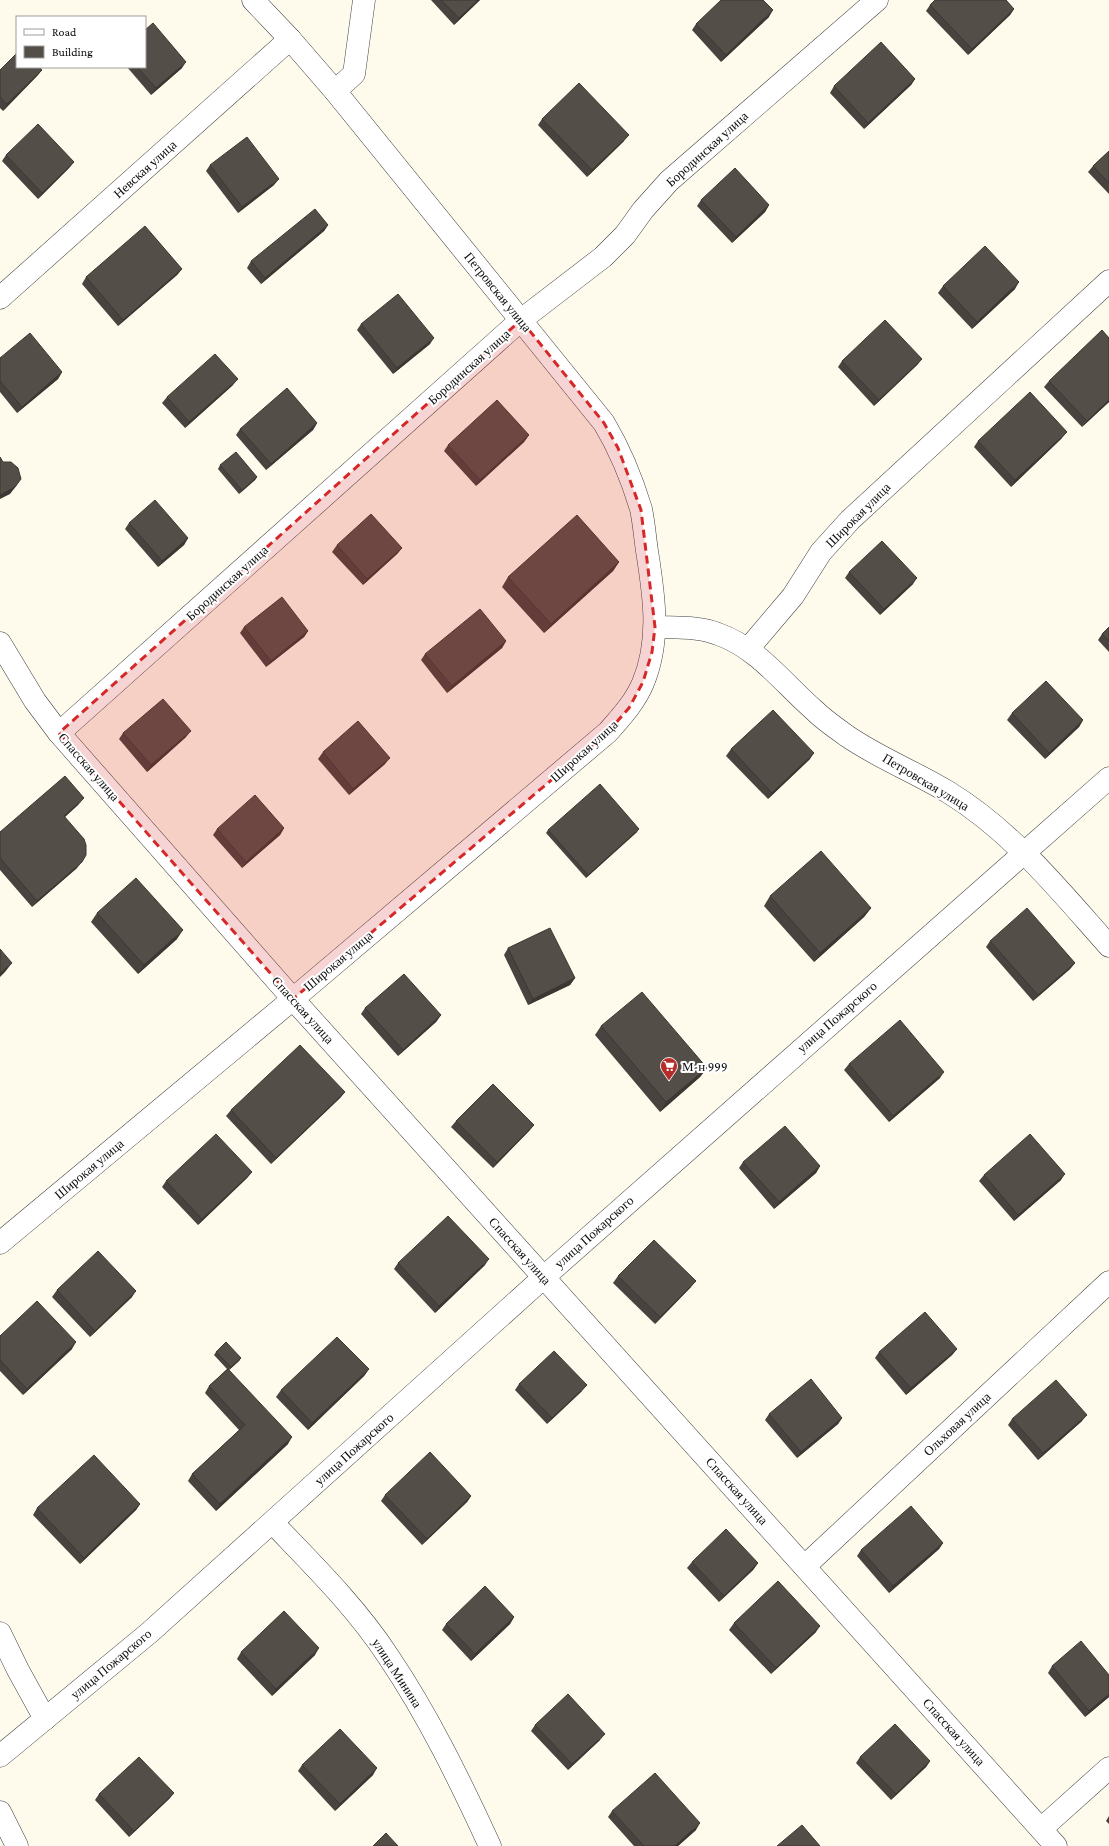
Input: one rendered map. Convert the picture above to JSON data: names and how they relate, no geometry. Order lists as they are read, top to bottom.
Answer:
{
  "streets": {
    "street": [
      "Бородинская улица",
      "Невская улица",
      "Петровская улица",
      "Широкая улица",
      "Спасская улица",
      "улица Пожарского",
      "Ольховая улица",
      "улица Минина"
    ]
  },
  "crossings": [
    ["Бородинская улица", "Петровская улица"],
    ["Бородинская улица", "Спасская улица"],
    ["Невская улица", "Петровская улица"],
    ["Петровская улица", "Широкая улица"],
    ["Петровская улица", "улица Пожарского"],
    ["Широкая улица", "Спасская улица"],
    ["Спасская улица", "улица Пожарского"],
    ["Спасская улица", "Ольховая улица"],
    ["улица Пожарского", "улица Минина"]
  ],
  "places": {
    "supermarket": ["М-н 999"]
  },
  "legend": ["Road", "Building"]
}
